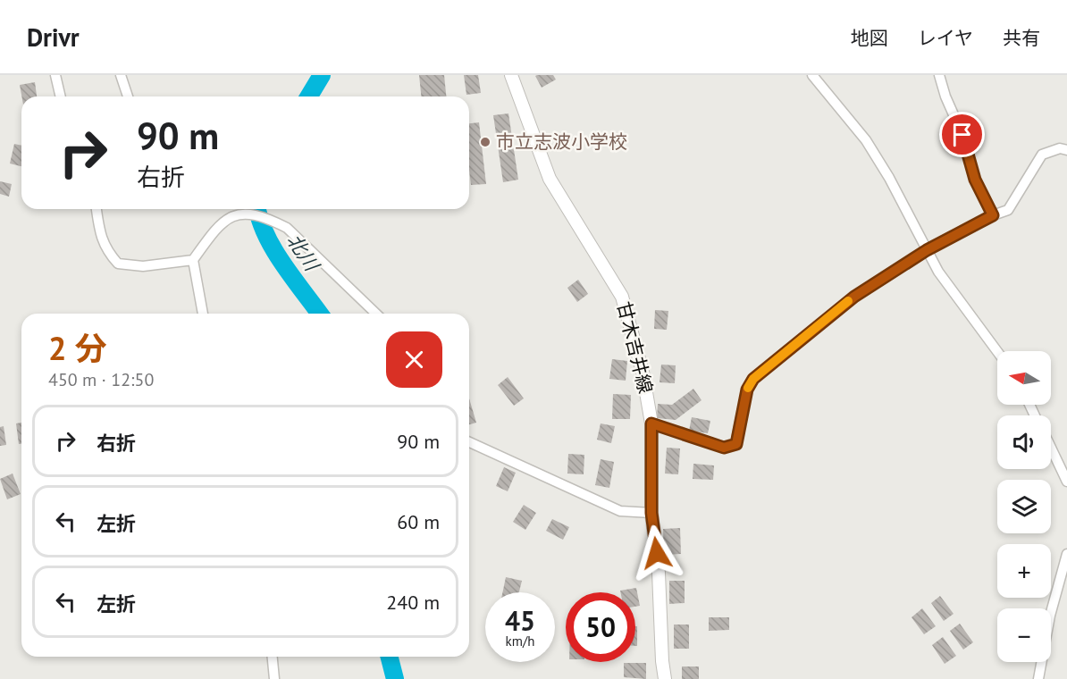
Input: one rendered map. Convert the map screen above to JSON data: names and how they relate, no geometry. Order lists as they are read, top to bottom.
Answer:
{
  "streets": {
    "main road": ["甘木吉井線"]
  },
  "water": ["北川"],
  "places": ["市立志波小学校"],
  "north": "left",
  "page": {
    "header": "Drivr",
    "nav": ["地図", "レイヤ", "共有"],
    "turn": ["90 m", "右折"],
    "heading": ["2 分", "450 m · 12:50"],
    "map_buttons": ["+", "−"],
    "list": [
      {
        "name": "右折",
        "value": "90 m"
      },
      {
        "name": "左折",
        "value": "60 m"
      },
      {
        "name": "左折",
        "value": "240 m"
      }
    ],
    "speed": "45 km/h",
    "limit": "50"
  }
}
